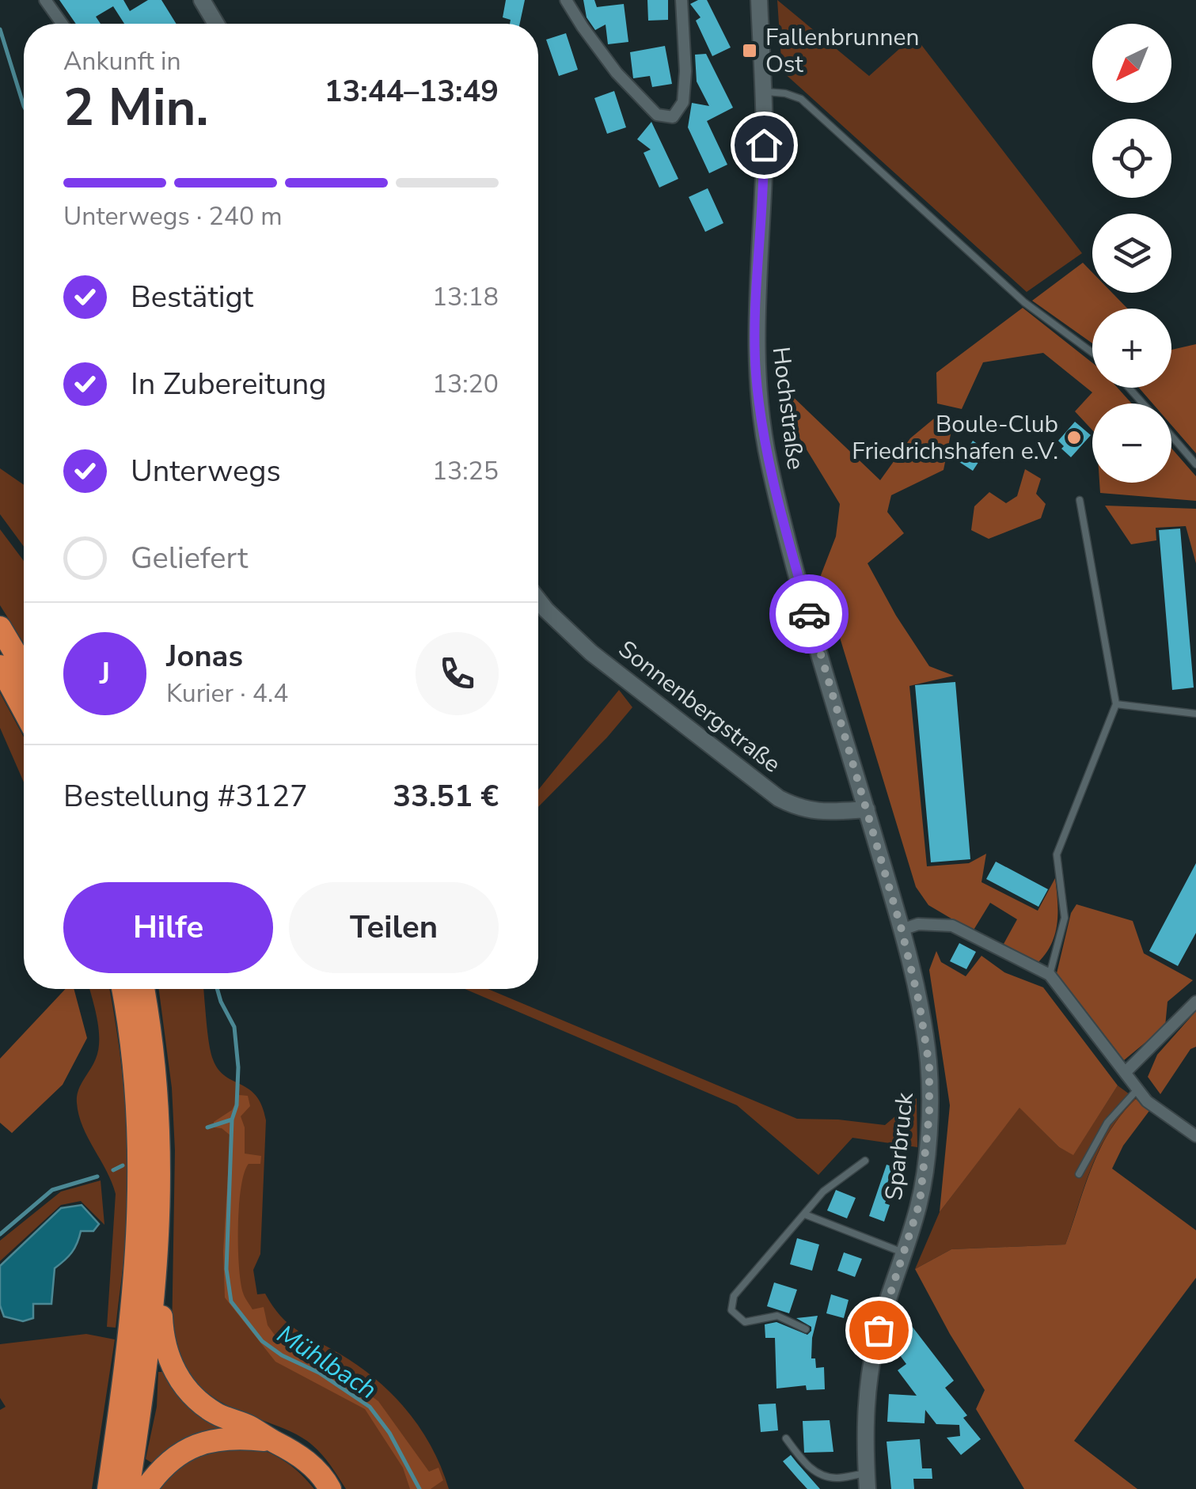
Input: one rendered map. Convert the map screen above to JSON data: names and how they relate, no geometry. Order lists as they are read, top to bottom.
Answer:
{
  "streets": {
    "main road": ["Hochstraße", "Sonnenbergstraße", "Sparbruck"]
  },
  "crossings": [
    ["Hochstraße", "Sonnenbergstraße"],
    ["Hochstraße", "Sparbruck"],
    ["Sonnenbergstraße", "Sparbruck"]
  ],
  "water": ["Mühlbach"],
  "places": {
    "transit": ["Fallenbrunnen Ost"],
    "other": ["Boule-Club Friedrichshafen e.V."]
  },
  "north": "bottom left",
  "page": {
    "map_buttons": ["+", "−"],
    "heading": ["2 Min.", "Ankunft in", "13:44–13:49"],
    "panel": [
      "Jonas",
      "Kurier · 4.4",
      "Bestellung #3127",
      "33.51 €"
    ],
    "bar": "Unterwegs · 240 m",
    "list": [
      ["Bestätigt", "13:18"],
      ["In Zubereitung", "13:20"],
      ["Unterwegs", "13:25"],
      "Geliefert"
    ],
    "round": "J",
    "buttons": ["Hilfe", "Teilen"]
  }
}
